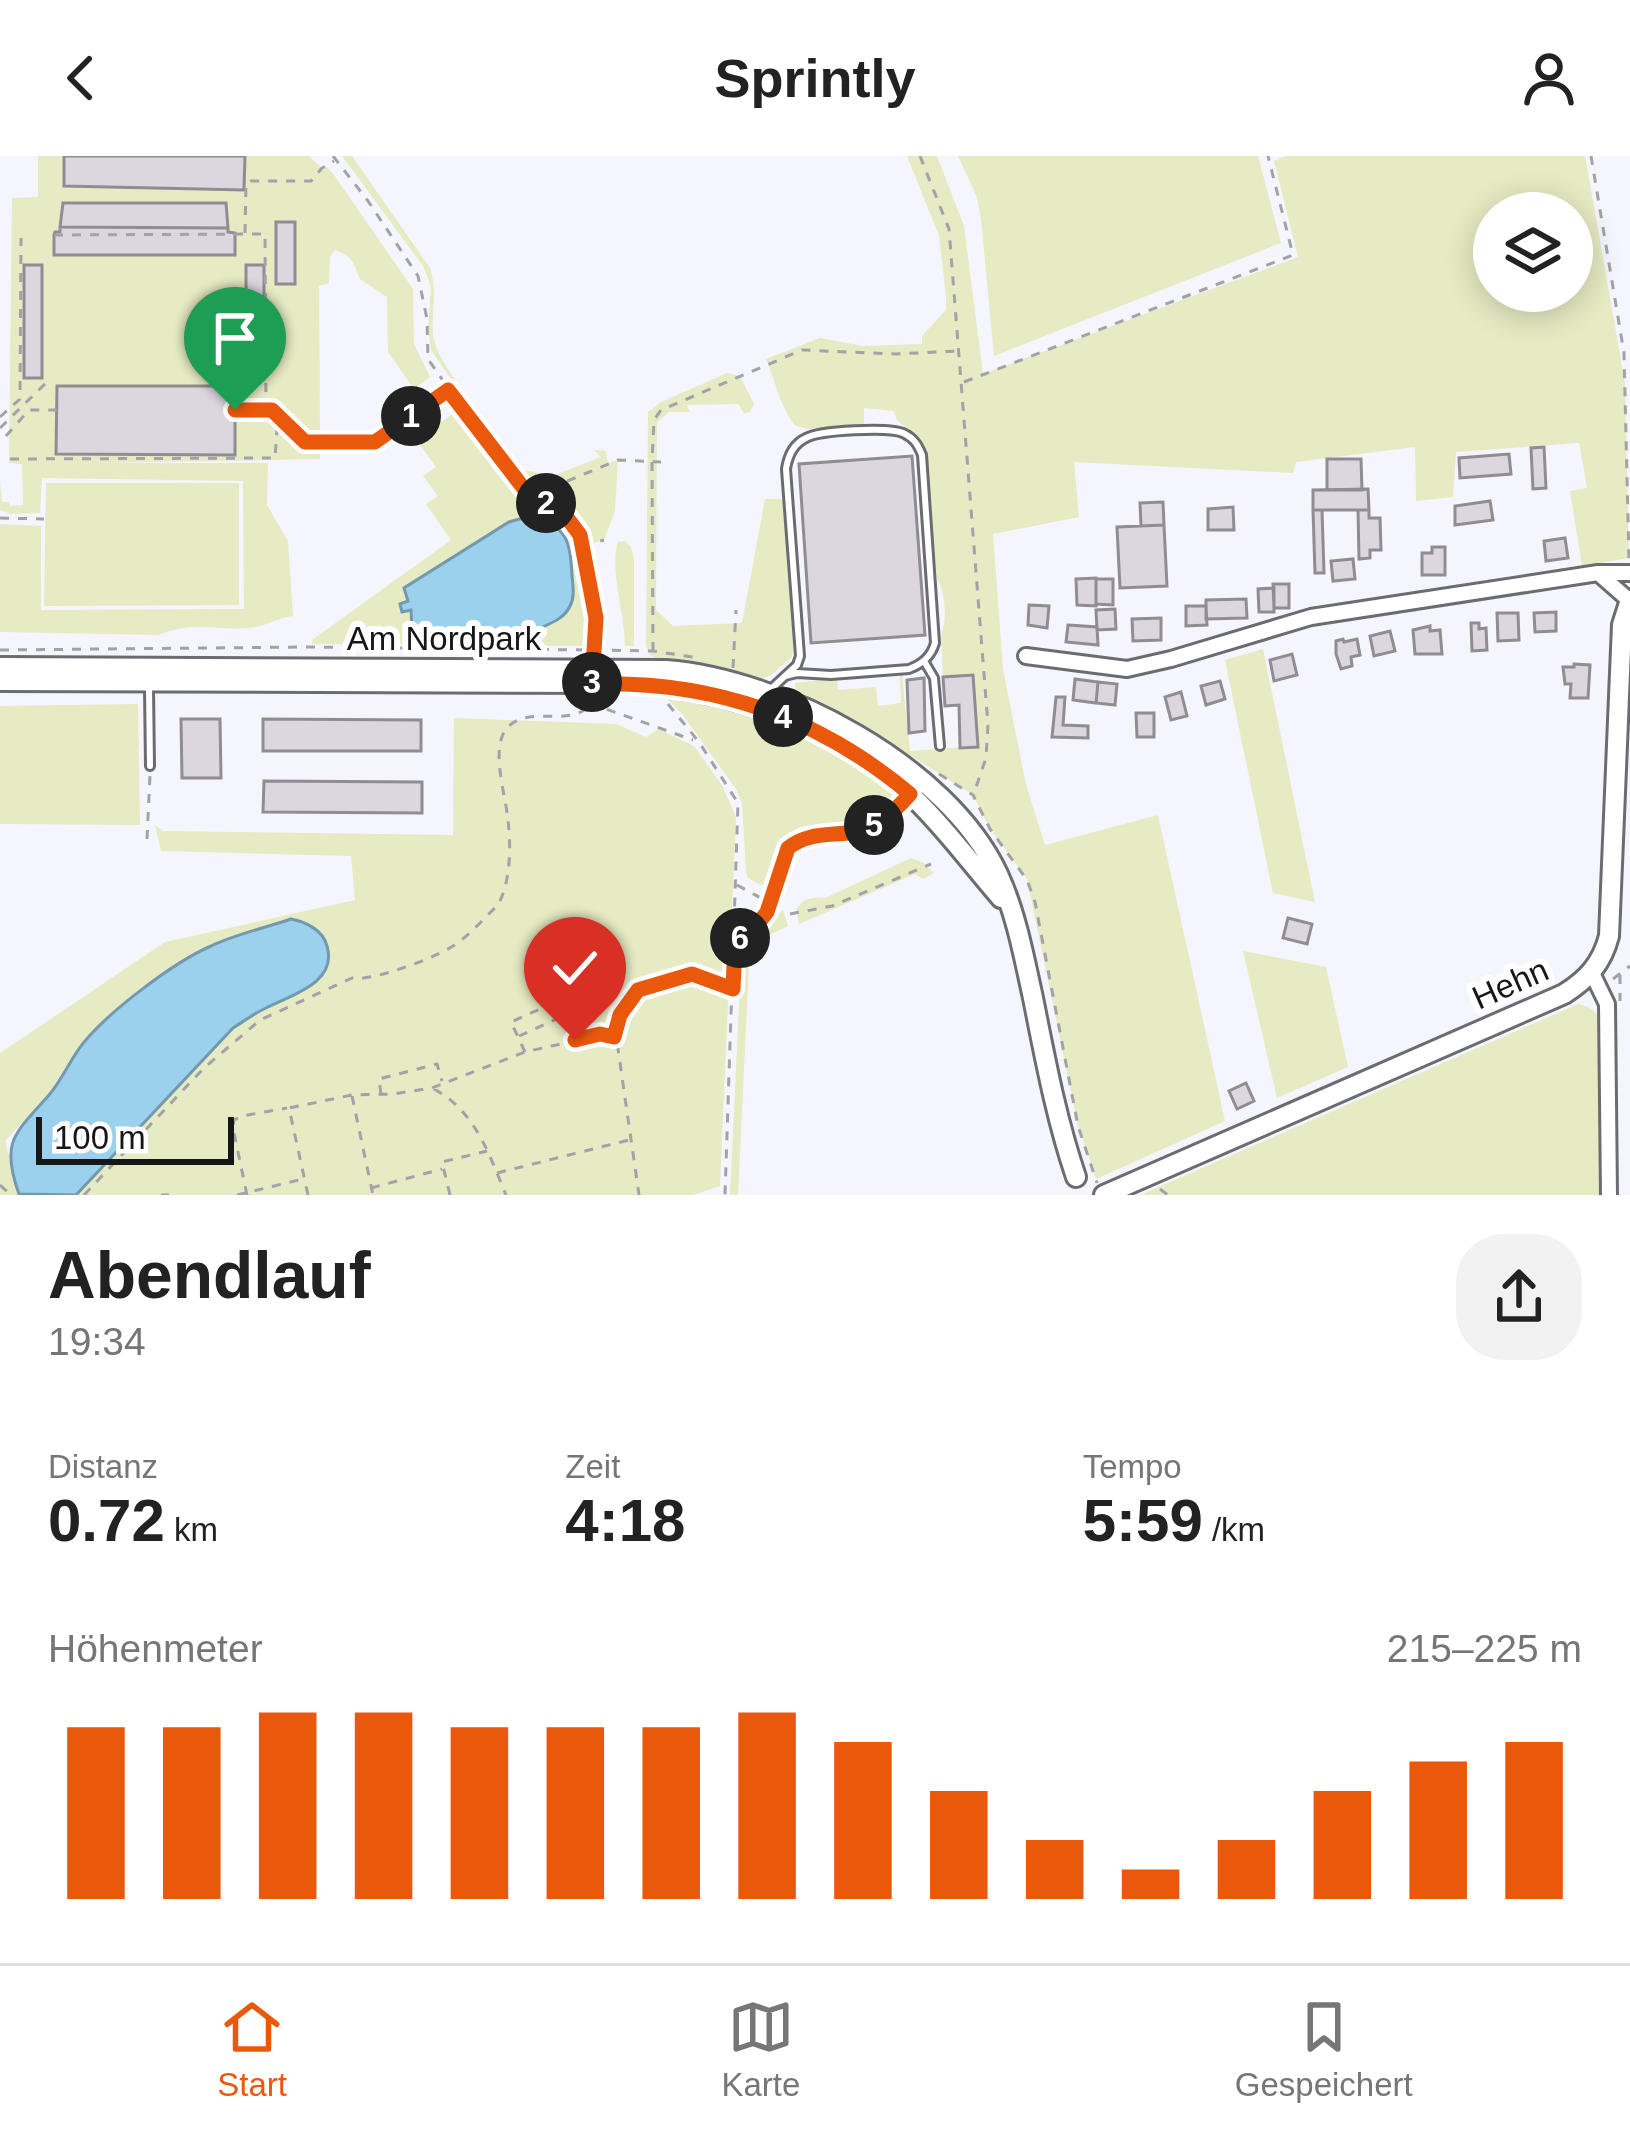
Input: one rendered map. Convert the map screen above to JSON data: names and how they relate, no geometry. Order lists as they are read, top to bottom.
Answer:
{
  "streets": {
    "street": ["Am Nordpark", "Hehn"]
  },
  "scale_bar": "100 m",
  "page": {
    "header": "Sprintly",
    "pins": [
      "1",
      "2",
      "3",
      "4",
      "5",
      "6"
    ],
    "scale": "100 m",
    "heading": ["Abendlauf", "19:34"],
    "stats": [
      ["Distanz", "0.72 km"],
      ["Zeit", "4:18"],
      ["Tempo", "5:59 /km"]
    ],
    "chart": ["Höhenmeter", "215–225 m"],
    "tabs": ["Start", "Karte", "Gespeichert"]
  }
}
